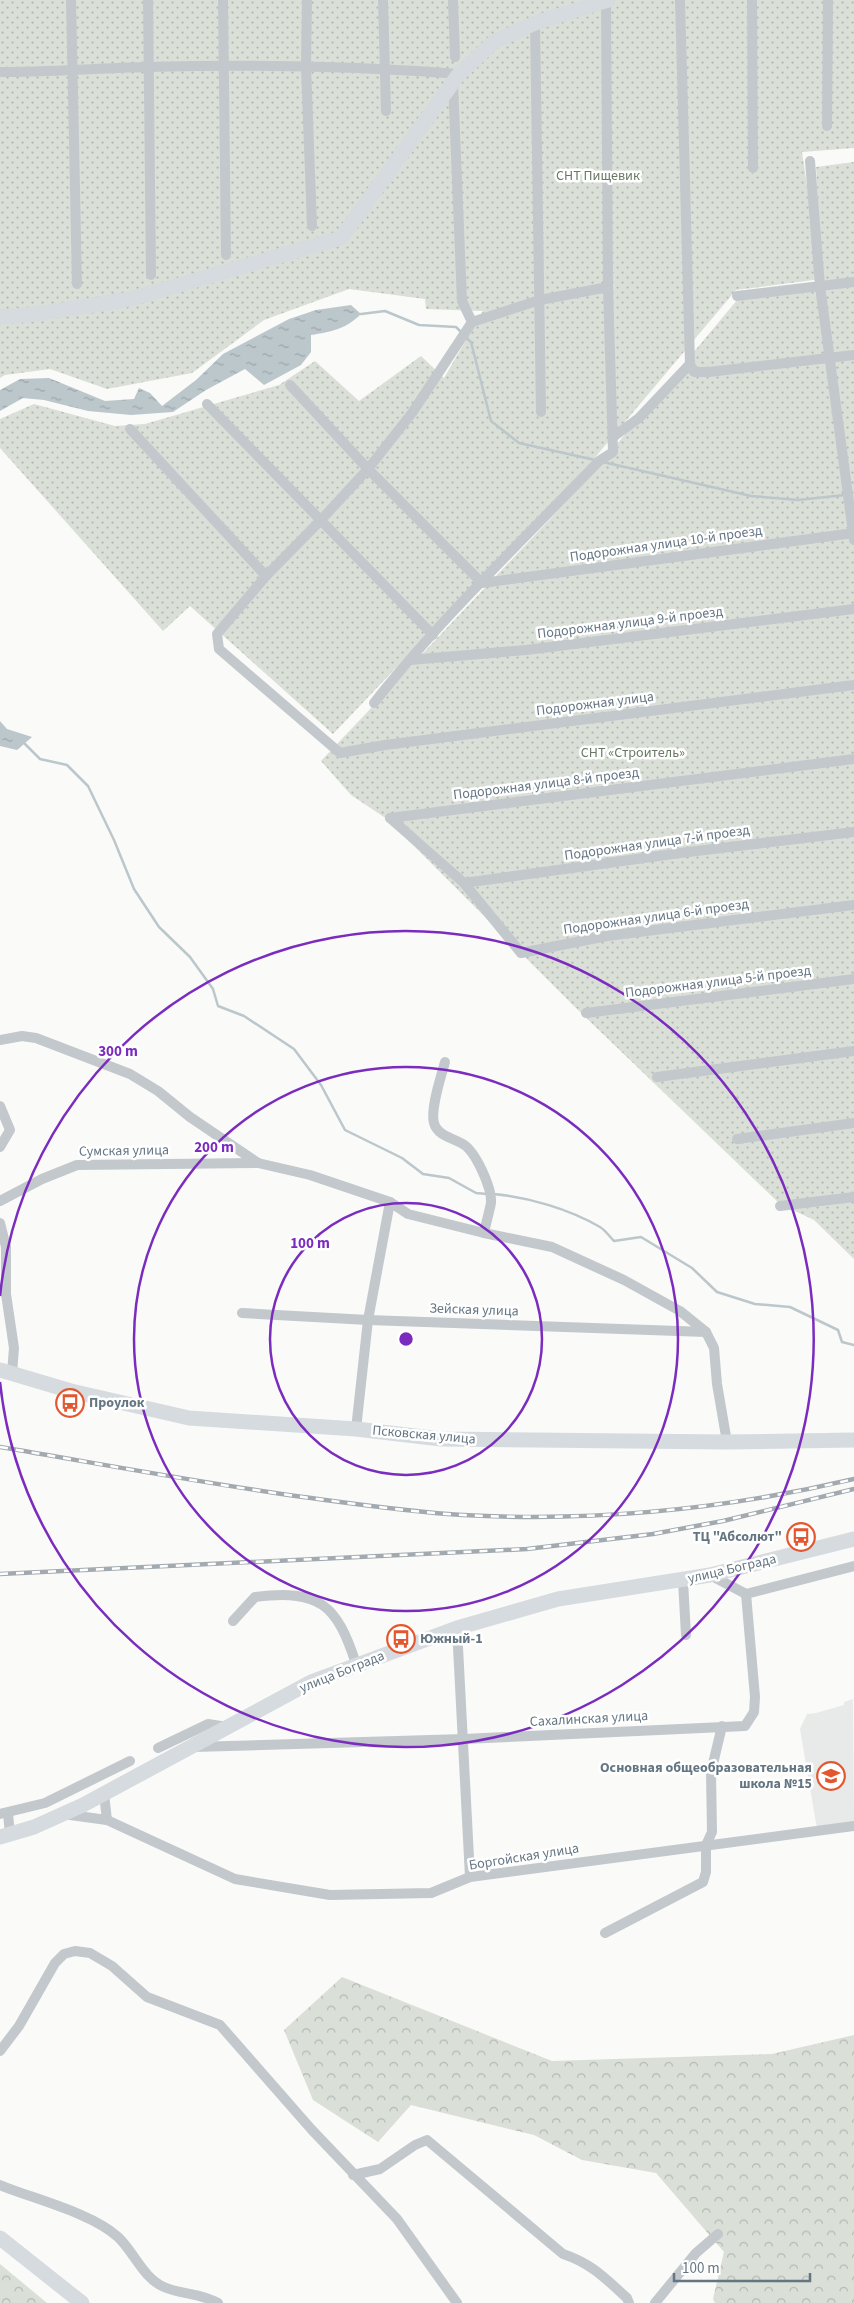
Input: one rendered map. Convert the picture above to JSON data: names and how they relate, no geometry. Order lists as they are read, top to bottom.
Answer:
{
  "streets": {
    "street": [
      "Подорожная улица 10-й проезд",
      "Подорожная улица 9-й проезд",
      "Подорожная улица",
      "Подорожная улица 8-й проезд",
      "Подорожная улица 7-й проезд",
      "Подорожная улица 6-й проезд",
      "Подорожная улица 5-й проезд",
      "Сумская улица",
      "Зейская улица",
      "Псковская улица",
      "улица Бограда",
      "Сахалинская улица",
      "Боргойская улица"
    ]
  },
  "crossings": [
    ["Подорожная улица 8-й проезд", "Подорожная улица 7-й проезд"],
    ["Подорожная улица 8-й проезд", "Подорожная улица 6-й проезд"],
    ["Подорожная улица 7-й проезд", "Подорожная улица 6-й проезд"],
    ["улица Бограда", "Сахалинская улица"],
    ["улица Бограда", "Боргойская улица"]
  ],
  "parks": ["СНТ Пищевик", "СНТ «Строитель»"],
  "places": {
    "bus stop": ["Проулок", "ТЦ \"Абсолют\"", "Южный-1"],
    "school or university": ["Основная общеобразовательная школа №15"]
  },
  "scale_bar": "100 m",
  "rings": ["300 m", "200 m", "100 m"]
}
